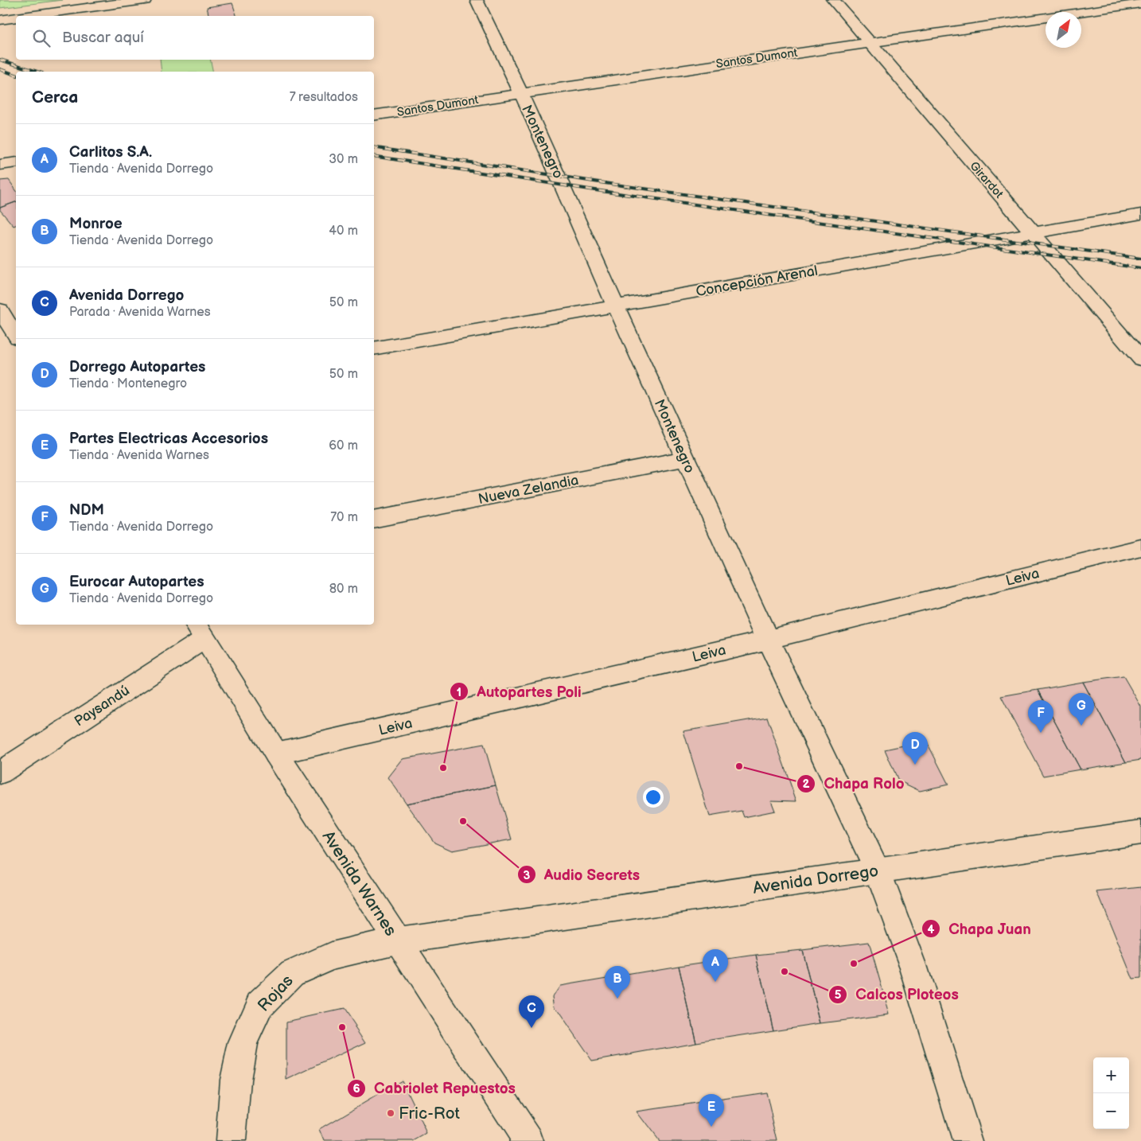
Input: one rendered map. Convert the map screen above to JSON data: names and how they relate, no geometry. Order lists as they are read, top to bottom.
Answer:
{
  "streets": {
    "street": [
      "Santos Dumont",
      "Montenegro",
      "Girardot",
      "Concepción Arenal",
      "Nueva Zelandia",
      "Leiva",
      "Paysandú",
      "Avenida Dorrego",
      "Avenida Warnes",
      "Rojas"
    ]
  },
  "crossings": [
    ["Santos Dumont", "Montenegro"],
    ["Santos Dumont", "Girardot"],
    ["Montenegro", "Concepción Arenal"],
    ["Montenegro", "Nueva Zelandia"],
    ["Montenegro", "Leiva"],
    ["Montenegro", "Avenida Dorrego"],
    ["Girardot", "Concepción Arenal"],
    ["Leiva", "Avenida Warnes"],
    ["Paysandú", "Avenida Warnes"],
    ["Avenida Dorrego", "Avenida Warnes"],
    ["Avenida Dorrego", "Rojas"],
    ["Avenida Warnes", "Rojas"]
  ],
  "places": [
    "Chapa Rolo",
    "Autopartes Poli",
    "Audio Secrets",
    "Chapa Juan",
    "Calcos Ploteos",
    "Cabriolet Repuestos",
    "Fric-Rot"
  ],
  "north": "top right",
  "page": {
    "search": "Buscar aquí",
    "heading": ["Cerca", "7 resultados"],
    "list": [
      {
        "mark": "A",
        "name": "Carlitos S.A.",
        "note": "Tienda · Avenida Dorrego",
        "value": "30 m"
      },
      {
        "mark": "B",
        "name": "Monroe",
        "note": "Tienda · Avenida Dorrego",
        "value": "40 m"
      },
      {
        "mark": "C",
        "name": "Avenida Dorrego",
        "note": "Parada · Avenida Warnes",
        "value": "50 m"
      },
      {
        "mark": "D",
        "name": "Dorrego Autopartes",
        "note": "Tienda · Montenegro",
        "value": "50 m"
      },
      {
        "mark": "E",
        "name": "Partes Electricas Accesorios",
        "note": "Tienda · Avenida Warnes",
        "value": "60 m"
      },
      {
        "mark": "F",
        "name": "NDM",
        "note": "Tienda · Avenida Dorrego",
        "value": "70 m"
      },
      {
        "mark": "G",
        "name": "Eurocar Autopartes",
        "note": "Tienda · Avenida Dorrego",
        "value": "80 m"
      }
    ],
    "pins": [
      "G",
      "F",
      "D",
      "A",
      "B",
      "C",
      "E"
    ],
    "map_buttons": ["+", "−"]
  }
}
